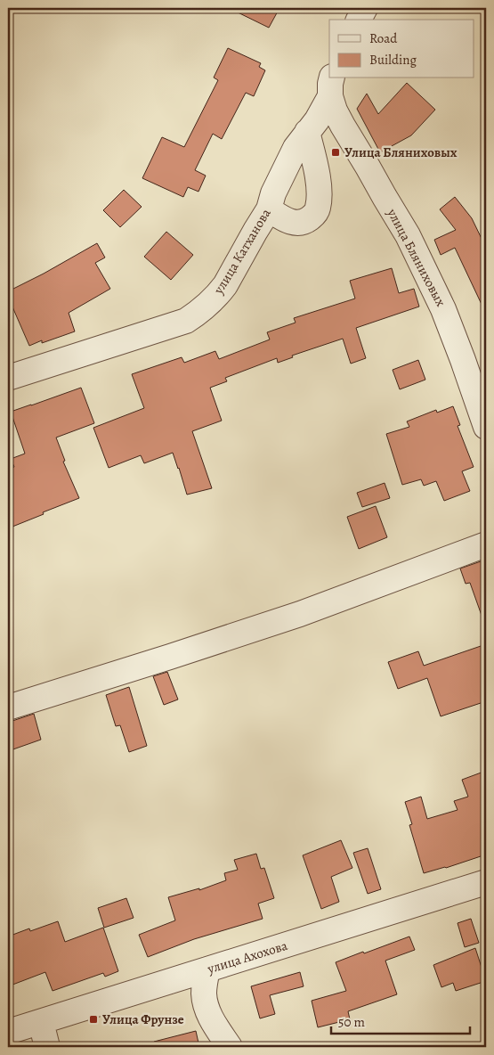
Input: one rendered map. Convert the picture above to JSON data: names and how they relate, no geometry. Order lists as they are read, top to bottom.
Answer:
{
  "streets": {
    "street": ["улица Катханова", "улица Бляниховых", "улица Ахохова"]
  },
  "crossings": [
    ["улица Катханова", "улица Бляниховых"]
  ],
  "places": {
    "transit": ["Улица Бляниховых", "Улица Фрунзе"]
  },
  "legend": ["Road", "Building"],
  "scale_bar": "50 m"
}
